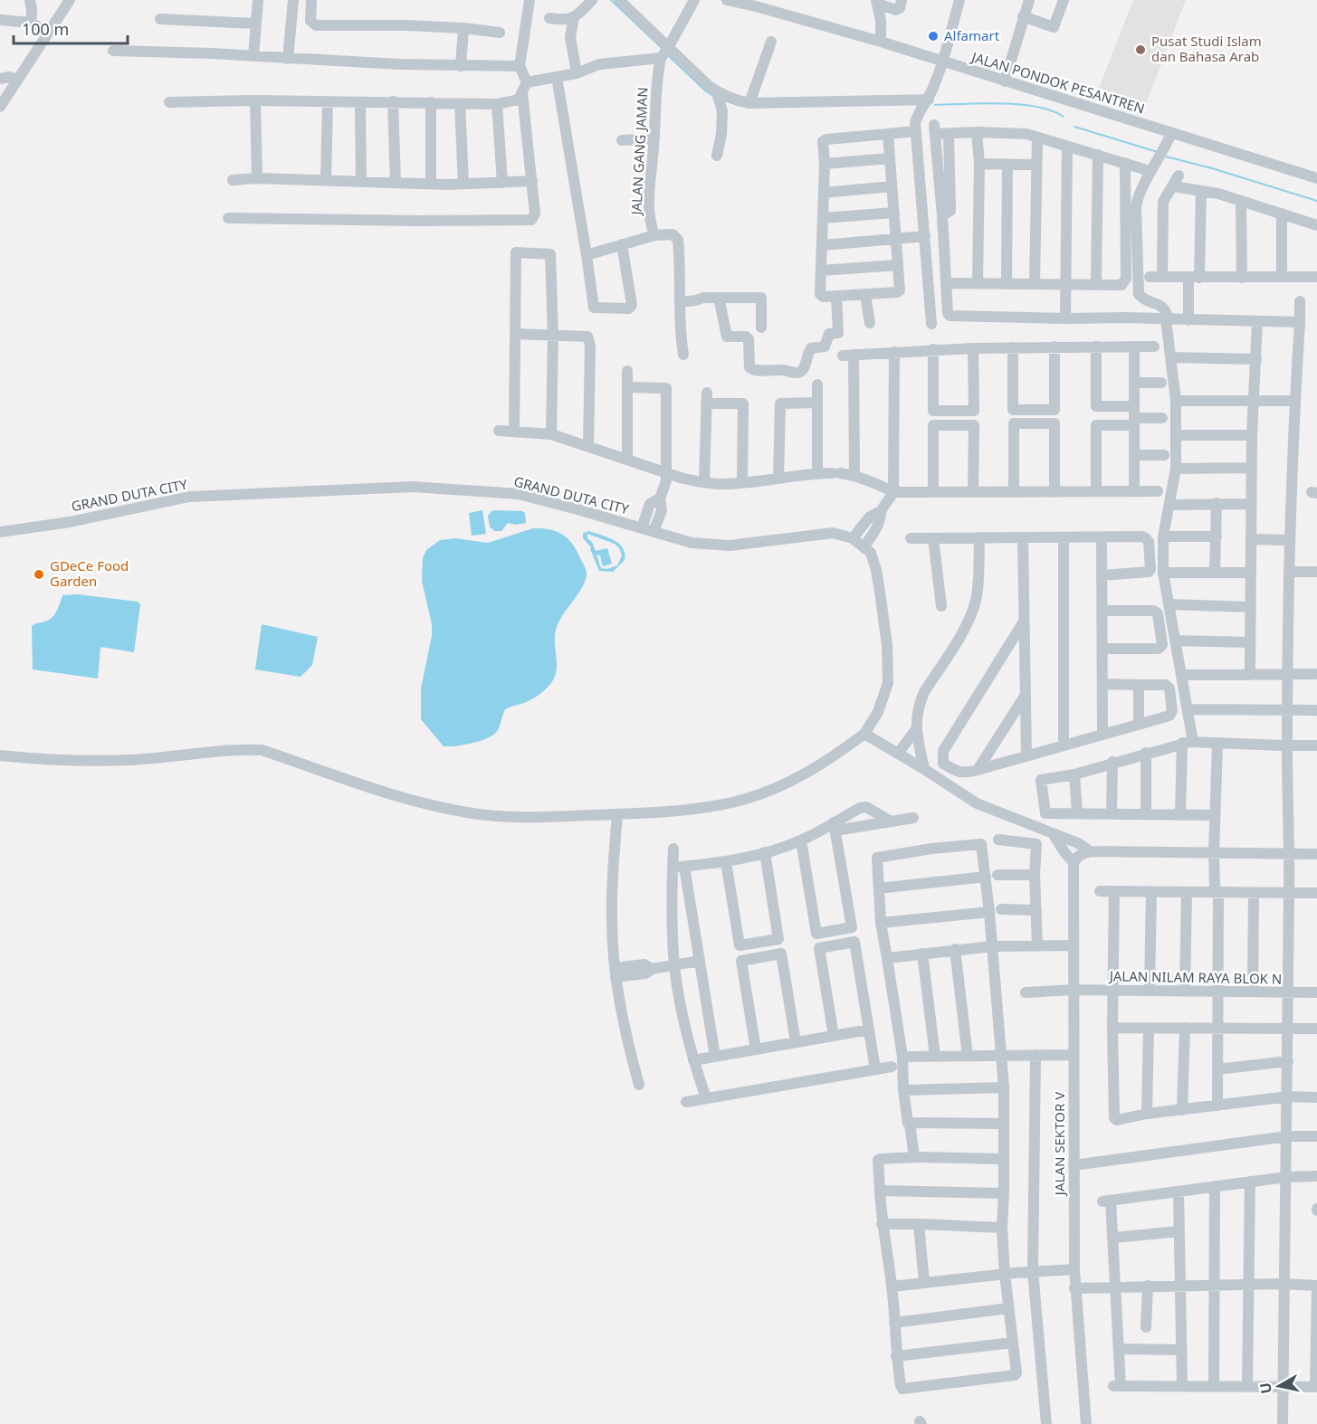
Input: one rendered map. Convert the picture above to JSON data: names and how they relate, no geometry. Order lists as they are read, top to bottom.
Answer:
{
  "streets": {
    "street": [
      "JALAN PONDOK PESANTREN",
      "JALAN GANG JAMAN",
      "GRAND DUTA CITY",
      "JALAN NILAM RAYA BLOK N",
      "JALAN SEKTOR V"
    ]
  },
  "crossings": [
    ["JALAN NILAM RAYA BLOK N", "JALAN SEKTOR V"]
  ],
  "places": ["Alfamart", "Pusat Studi Islam dan Bahasa Arab", "GDeCe Food Garden"],
  "scale_bar": "100 m",
  "north": "left"
}
